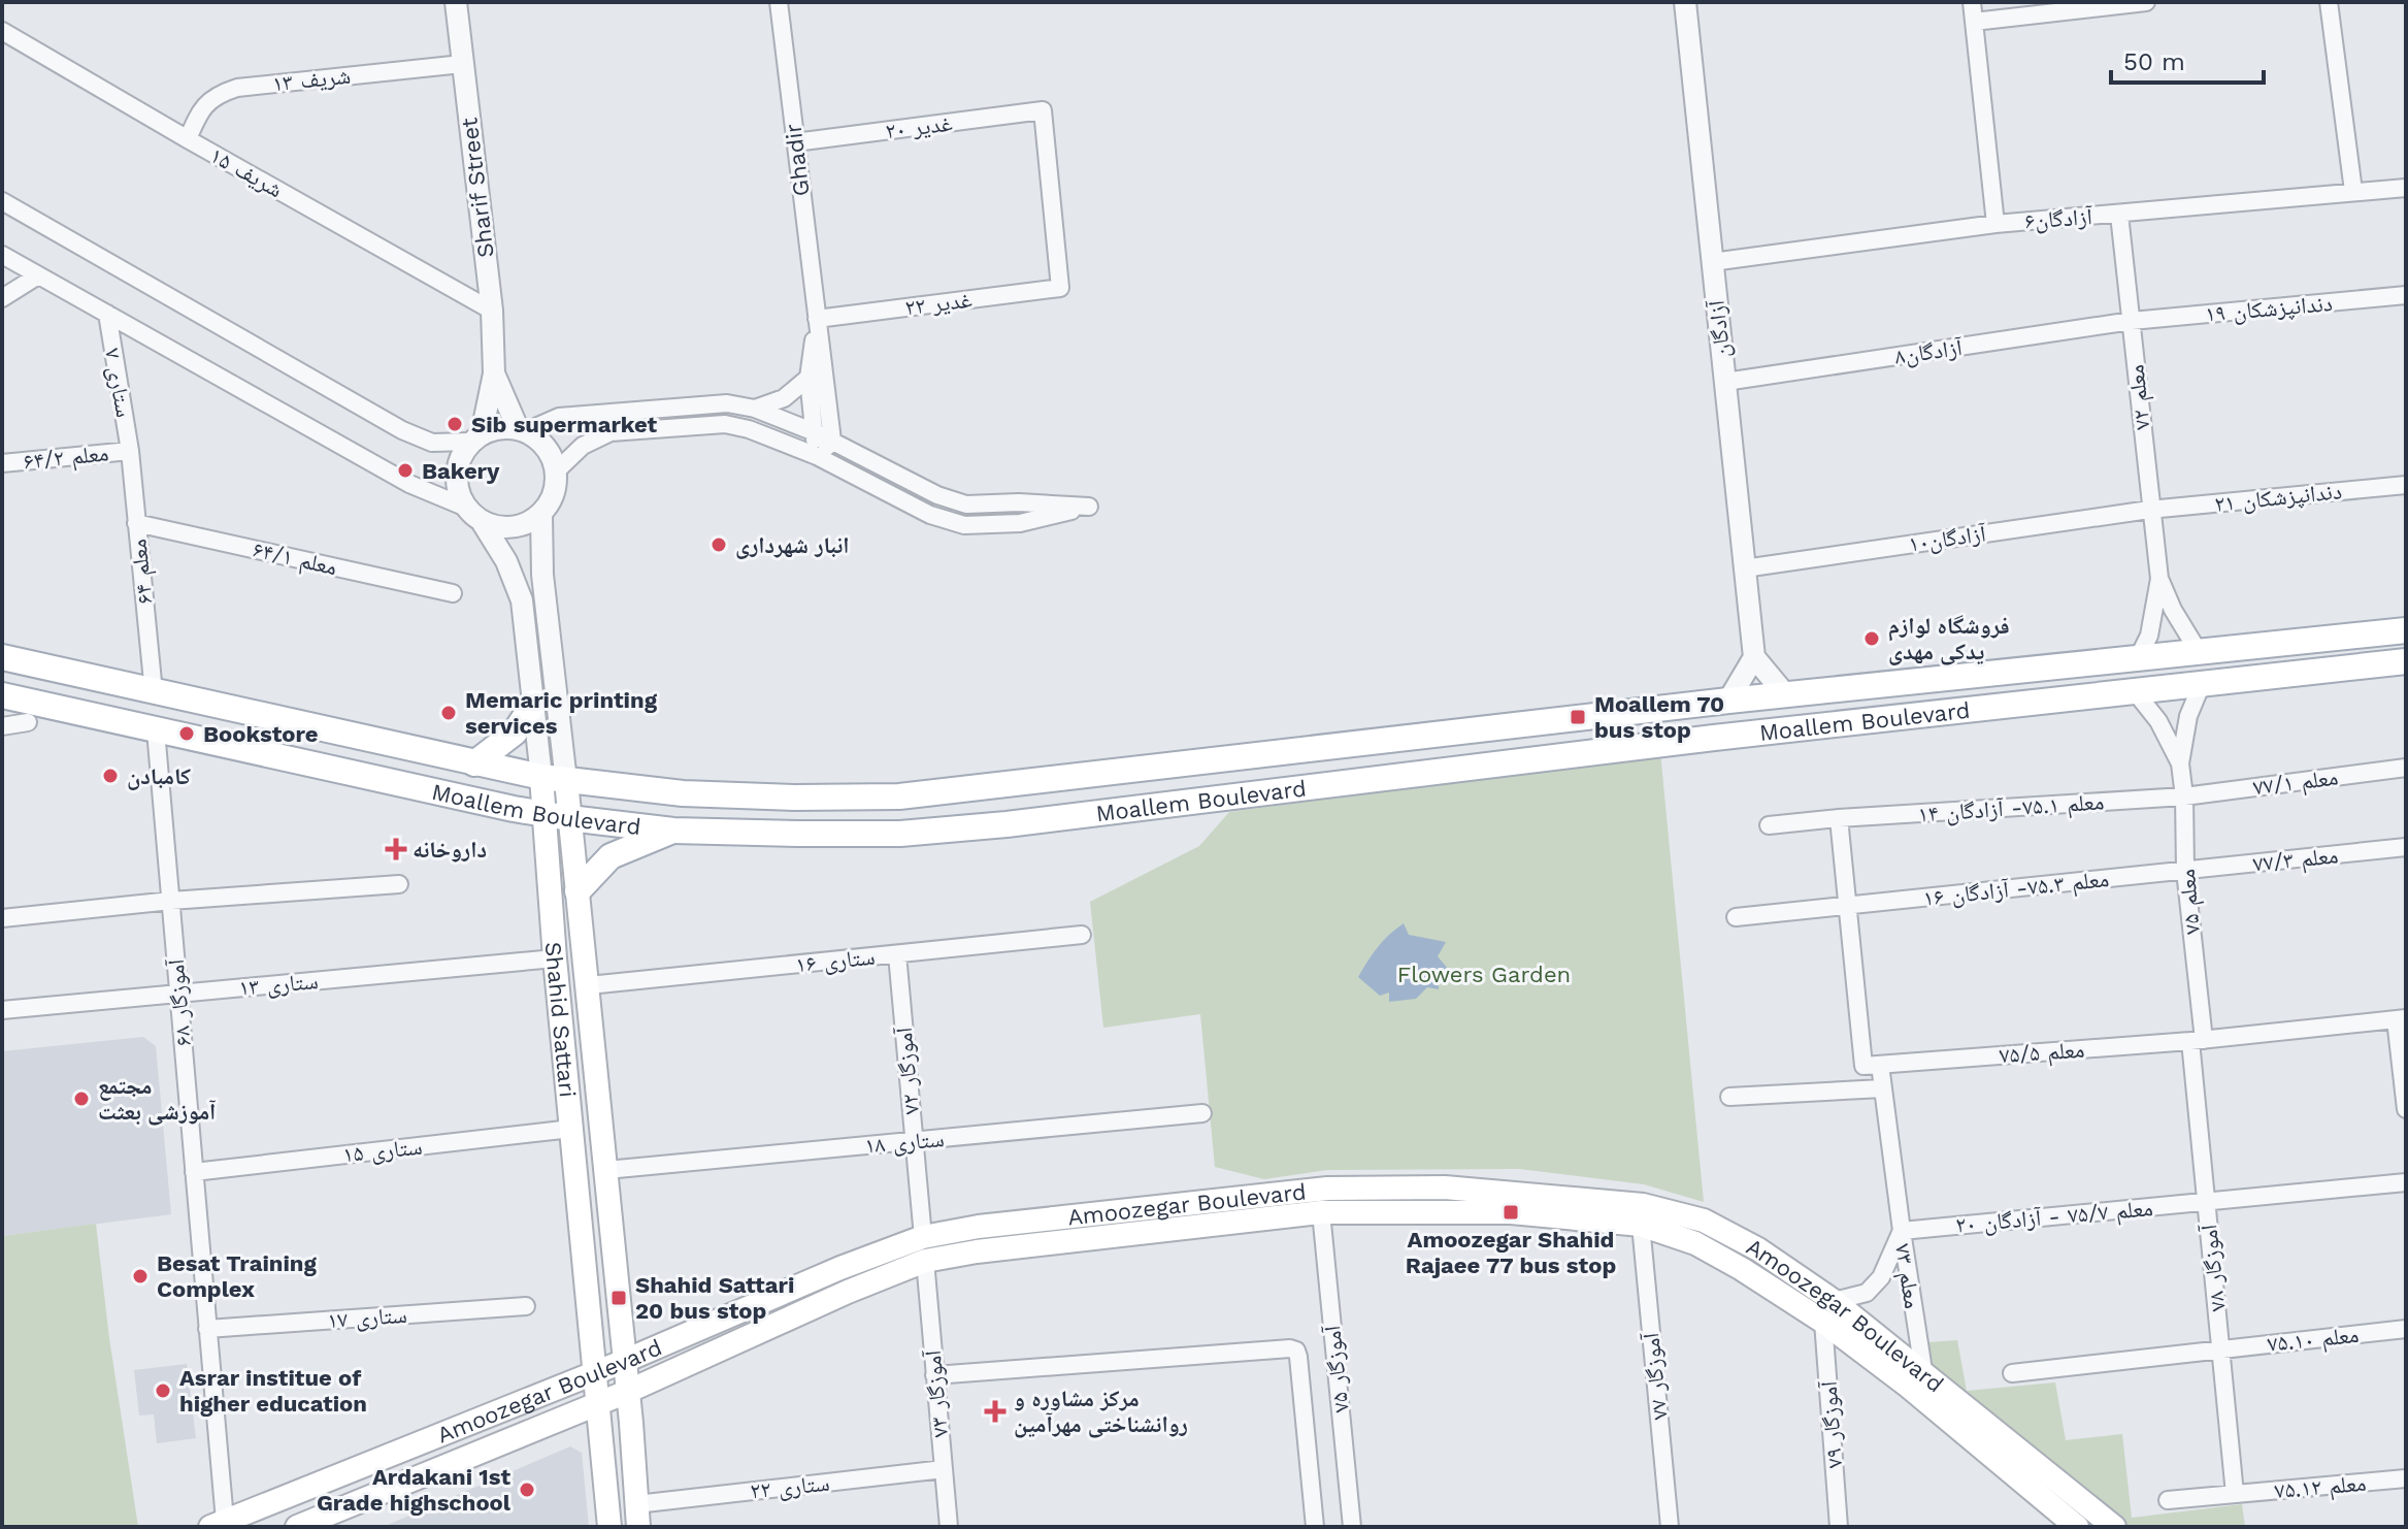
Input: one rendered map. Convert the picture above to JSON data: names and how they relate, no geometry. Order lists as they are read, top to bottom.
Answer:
{
  "streets": {
    "main road": ["Moallem Boulevard", "Shahid Sattari", "Amoozegar Boulevard"],
    "street": [
      "شریف ۱۳",
      "غدیر ۲۰",
      "Ghadir",
      "شریف ۱۵",
      "Sharif Street",
      "آزادگان۶",
      "غدیر ۲۲",
      "دندانپزشکان ۱۹",
      "آزادگان",
      "آزادگان۸",
      "ستاری ۷",
      "معلم ۷۲",
      "معلم ۶۴/۲",
      "دندانپزشکان ۲۱",
      "آزادگان۱۰",
      "معلم ۶۴/۱",
      "معلم ۶۴",
      "معلم ۷۷/۱",
      "معلم ۷۵.۱- آزادگان ۱۴",
      "معلم ۷۷/۳",
      "معلم ۷۵.۳- آزادگان ۱۶",
      "معلم ۷۵",
      "ستاری ۱۶",
      "ستاری ۱۳",
      "آموزگار ۶۸",
      "معلم ۷۵/۵",
      "۷۲ آموزگار",
      "ستاری ۱۸",
      "ستاری ۱۵",
      "معلم ۷۵/۷ - آزادگان ۲۰",
      "آموزگار ۷۸",
      "معلم ۷۳",
      "ستاری ۱۷",
      "معلم ۷۵.۱۰",
      "آموزگار ۷۵",
      "۷۷ آموزگار",
      "۷۳ آموزگار",
      "۷۹ آموزگار",
      "ستاری ۲۲",
      "معلم ۷۵.۱۲"
    ]
  },
  "crossings": [
    ["شریف ۱۳", "شریف ۱۵"],
    ["شریف ۱۳", "Sharif Street"],
    ["غدیر ۲۰", "Ghadir"],
    ["غدیر ۲۰", "غدیر ۲۲"],
    ["Ghadir", "غدیر ۲۲"],
    ["شریف ۱۵", "Sharif Street"],
    ["Sharif Street", "Shahid Sattari"],
    ["آزادگان۶", "آزادگان"],
    ["آزادگان۶", "معلم ۷۲"],
    ["دندانپزشکان ۱۹", "آزادگان۸"],
    ["دندانپزشکان ۱۹", "معلم ۷۲"],
    ["آزادگان", "آزادگان۸"],
    ["آزادگان", "آزادگان۱۰"],
    ["آزادگان۸", "معلم ۷۲"],
    ["ستاری ۷", "معلم ۶۴/۲"],
    ["ستاری ۷", "معلم ۶۴"],
    ["معلم ۷۲", "دندانپزشکان ۲۱"],
    ["معلم ۷۲", "آزادگان۱۰"],
    ["معلم ۶۴/۲", "معلم ۶۴"],
    ["دندانپزشکان ۲۱", "آزادگان۱۰"],
    ["معلم ۶۴/۱", "معلم ۶۴"],
    ["معلم ۶۴", "Moallem Boulevard"],
    ["Moallem Boulevard", "آموزگار ۶۸"],
    ["Moallem Boulevard", "Shahid Sattari"],
    ["معلم ۷۷/۱", "معلم ۷۵.۱- آزادگان ۱۴"],
    ["معلم ۷۷/۱", "معلم ۷۵"],
    ["معلم ۷۵.۱- آزادگان ۱۴", "معلم ۷۵"],
    ["معلم ۷۷/۳", "معلم ۷۵.۳- آزادگان ۱۶"],
    ["معلم ۷۷/۳", "معلم ۷۵"],
    ["معلم ۷۵.۳- آزادگان ۱۶", "معلم ۷۵"],
    ["معلم ۷۵", "معلم ۷۵/۵"],
    ["معلم ۷۵", "آموزگار ۷۸"],
    ["ستاری ۱۶", "Shahid Sattari"],
    ["ستاری ۱۶", "۷۲ آموزگار"],
    ["ستاری ۱۳", "آموزگار ۶۸"],
    ["ستاری ۱۳", "Shahid Sattari"],
    ["آموزگار ۶۸", "ستاری ۱۵"],
    ["آموزگار ۶۸", "Amoozegar Boulevard"],
    ["آموزگار ۶۸", "ستاری ۱۷"],
    ["Shahid Sattari", "ستاری ۱۸"],
    ["Shahid Sattari", "ستاری ۱۵"],
    ["Shahid Sattari", "Amoozegar Boulevard"],
    ["Shahid Sattari", "ستاری ۲۲"],
    ["معلم ۷۵/۵", "آموزگار ۷۸"],
    ["معلم ۷۵/۵", "معلم ۷۳"],
    ["۷۲ آموزگار", "ستاری ۱۸"],
    ["۷۲ آموزگار", "Amoozegar Boulevard"],
    ["Amoozegar Boulevard", "معلم ۷۳"],
    ["Amoozegar Boulevard", "آموزگار ۷۵"],
    ["Amoozegar Boulevard", "۷۷ آموزگار"],
    ["Amoozegar Boulevard", "۷۳ آموزگار"],
    ["Amoozegar Boulevard", "۷۹ آموزگار"],
    ["معلم ۷۵/۷ - آزادگان ۲۰", "آموزگار ۷۸"],
    ["معلم ۷۵/۷ - آزادگان ۲۰", "معلم ۷۳"],
    ["آموزگار ۷۸", "معلم ۷۵.۱۰"],
    ["آموزگار ۷۸", "معلم ۷۵.۱۲"],
    ["۷۳ آموزگار", "ستاری ۲۲"]
  ],
  "parks": ["Flowers Garden"],
  "places": {
    "other": [
      "Sib supermarket",
      "Bakery",
      "انبار شهرداری",
      "فروشگاه لوازم یدکی مهدی",
      "Memaric printing services",
      "Bookstore",
      "کامبادن",
      "مجتمع آموزشی بعثت",
      "Besat Training Complex",
      "Asrar institue of higher education",
      "Ardakani 1st Grade highschool"
    ],
    "transit": ["Moallem 70 bus stop", "Amoozegar Shahid Rajaee 77 bus stop", "Shahid Sattari 20 bus stop"],
    "health": ["داروخانه", "مرکز مشاوره و روانشناختی مهرآمین"]
  },
  "scale_bar": "50 m"
}
